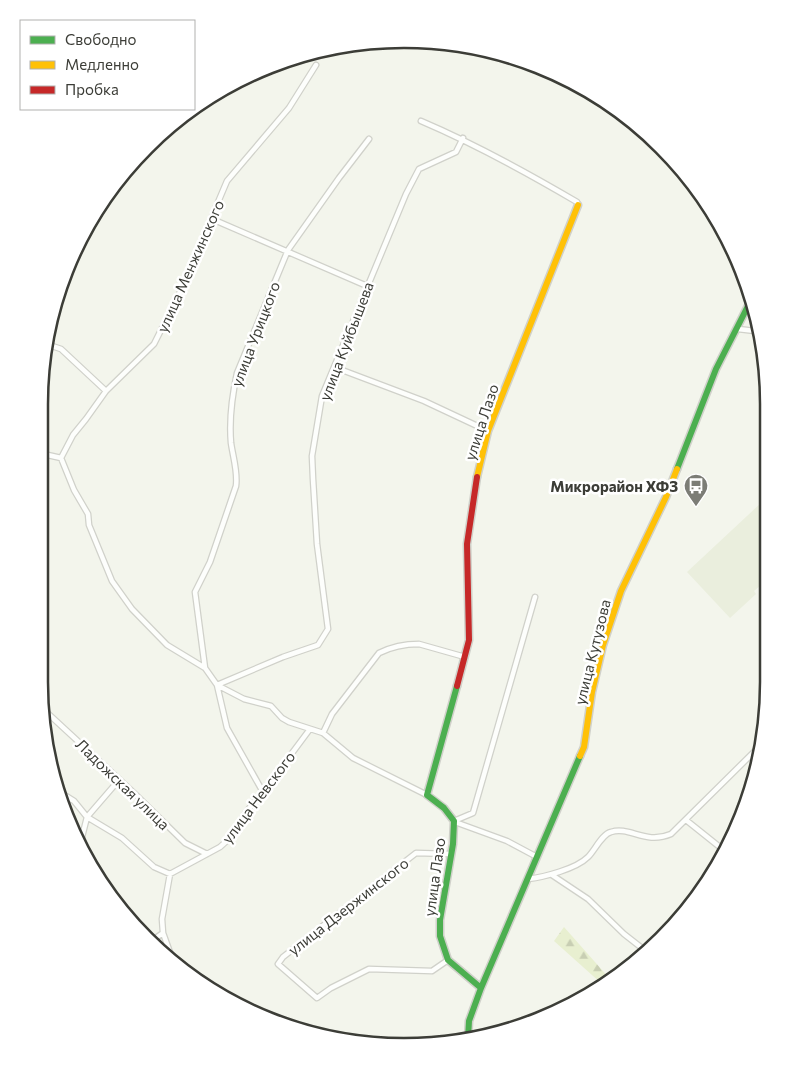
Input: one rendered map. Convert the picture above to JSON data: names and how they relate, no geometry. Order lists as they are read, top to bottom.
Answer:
{
  "streets": {
    "street": [
      "улица Менжинского",
      "улица Урицкого",
      "улица Куйбышева",
      "улица Лазо",
      "улица Кутузова",
      "Ладожская улица",
      "улица Невского",
      "улица Дзержинского"
    ]
  },
  "crossings": [
    ["улица Куйбышева", "улица Лазо"],
    ["улица Лазо", "улица Дзержинского"],
    ["Ладожская улица", "улица Невского"]
  ],
  "places": {
    "bus stop": ["Микрорайон ХФЗ"]
  },
  "legend": ["Свободно", "Медленно", "Пробка"]
}
